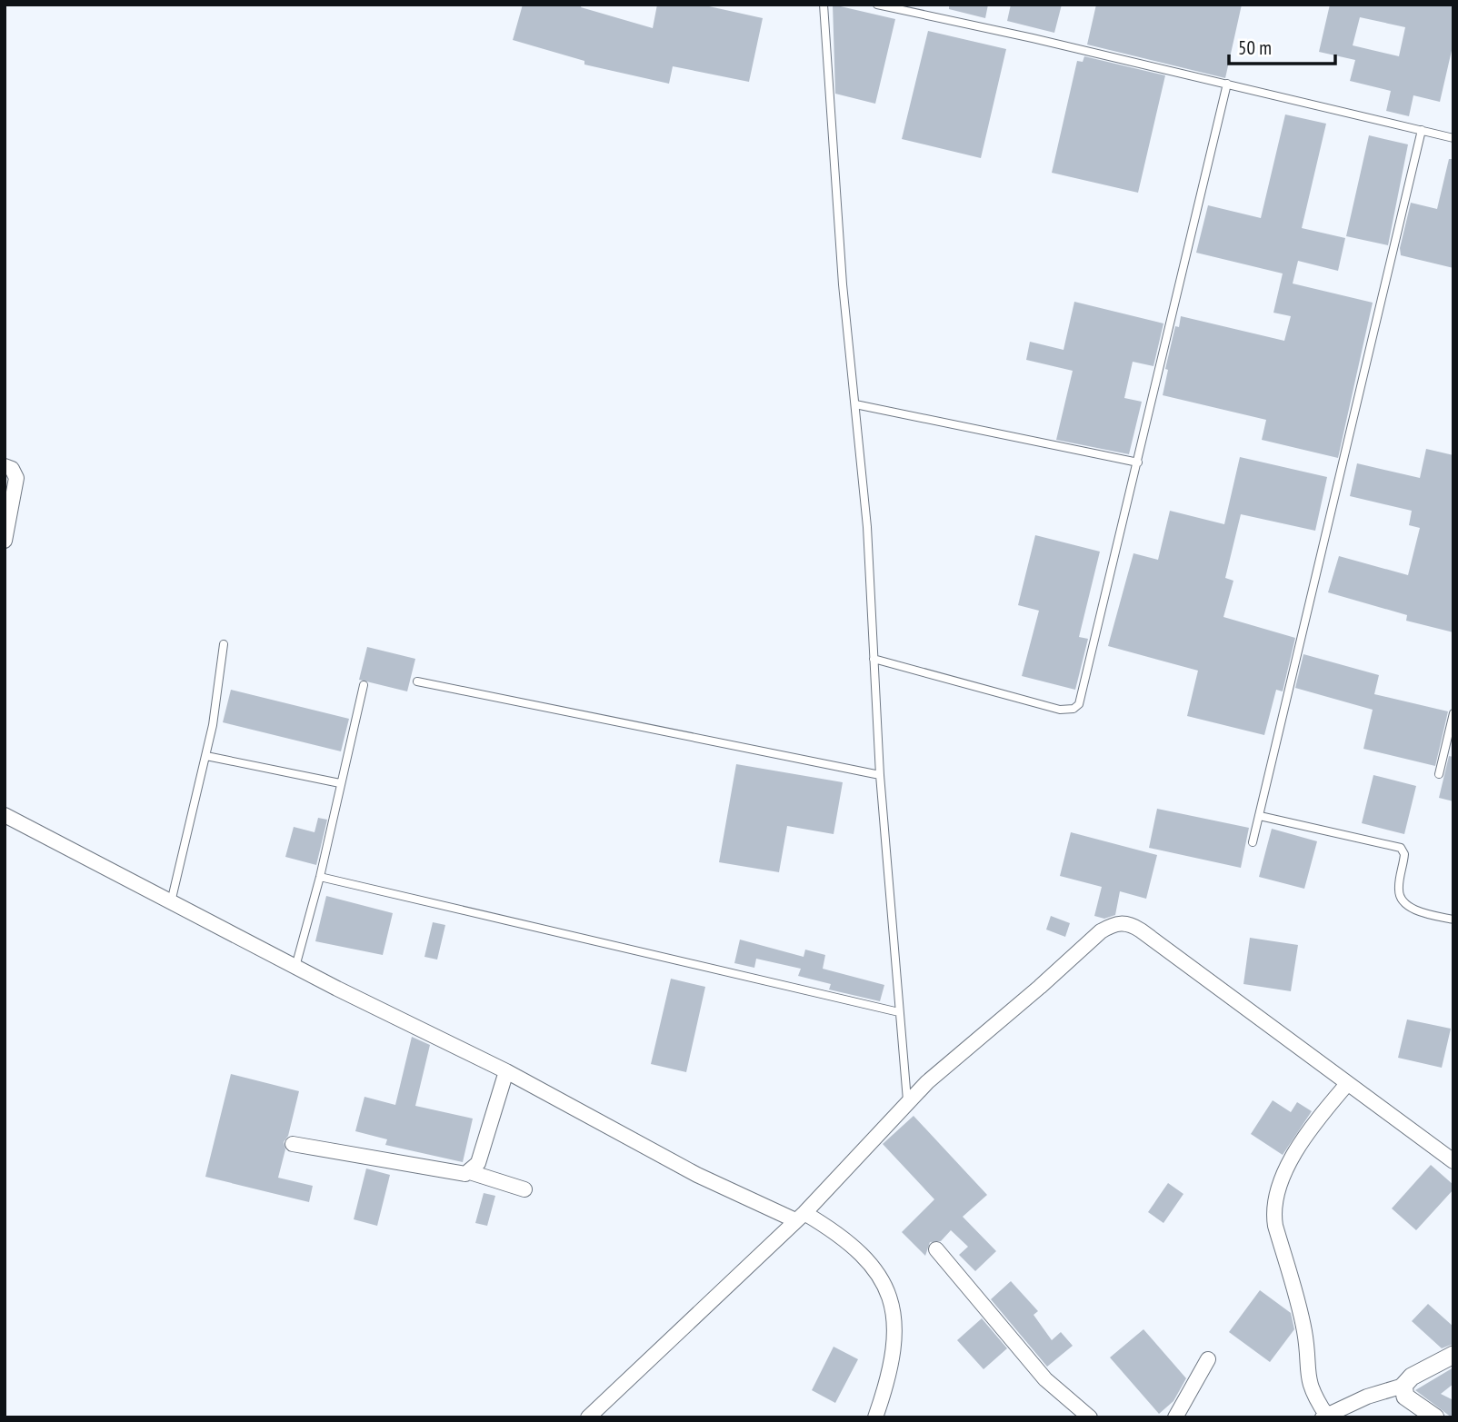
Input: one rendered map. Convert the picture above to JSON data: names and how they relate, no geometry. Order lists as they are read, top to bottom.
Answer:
{
  "scale_bar": "50 m"
}
